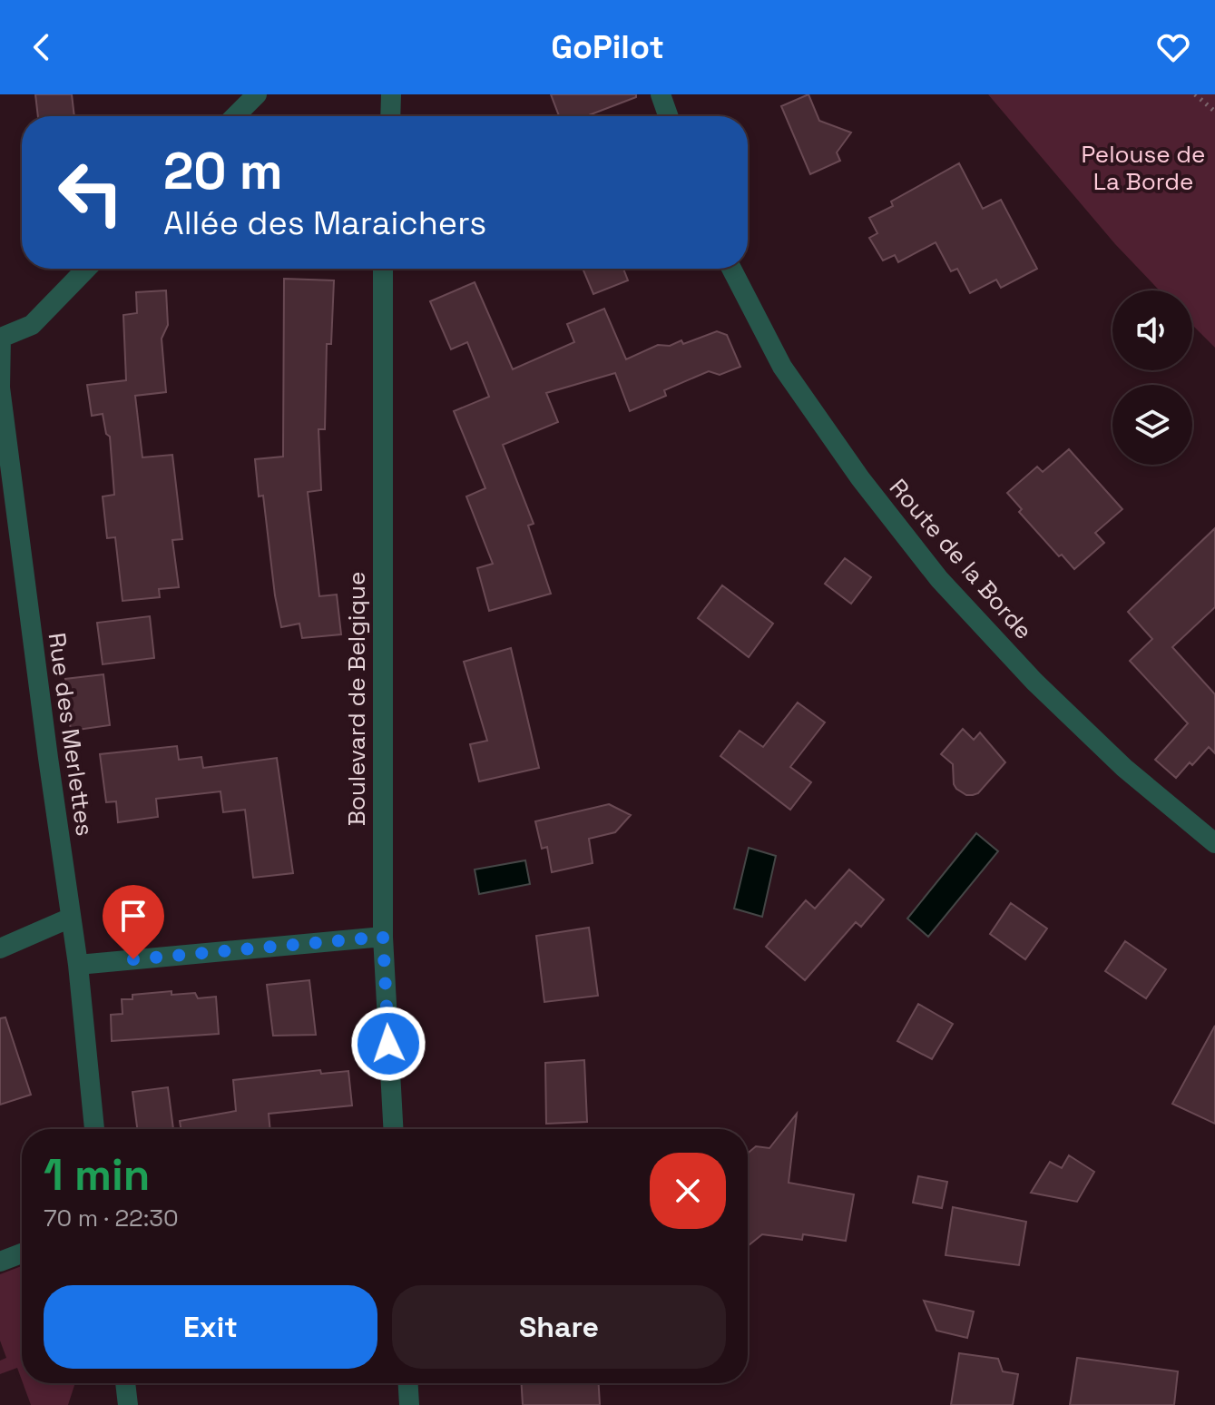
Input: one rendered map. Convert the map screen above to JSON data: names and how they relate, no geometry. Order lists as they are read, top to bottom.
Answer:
{
  "streets": {
    "street": ["Route de la Borde", "Boulevard de Belgique", "Rue des Merlettes"]
  },
  "parks": ["Pelouse de La Borde"],
  "page": {
    "header": "GoPilot",
    "turn": ["20 m", "Allée des Maraichers"],
    "heading": ["1 min", "70 m · 22:30"],
    "buttons": ["Exit", "Share"]
  }
}
